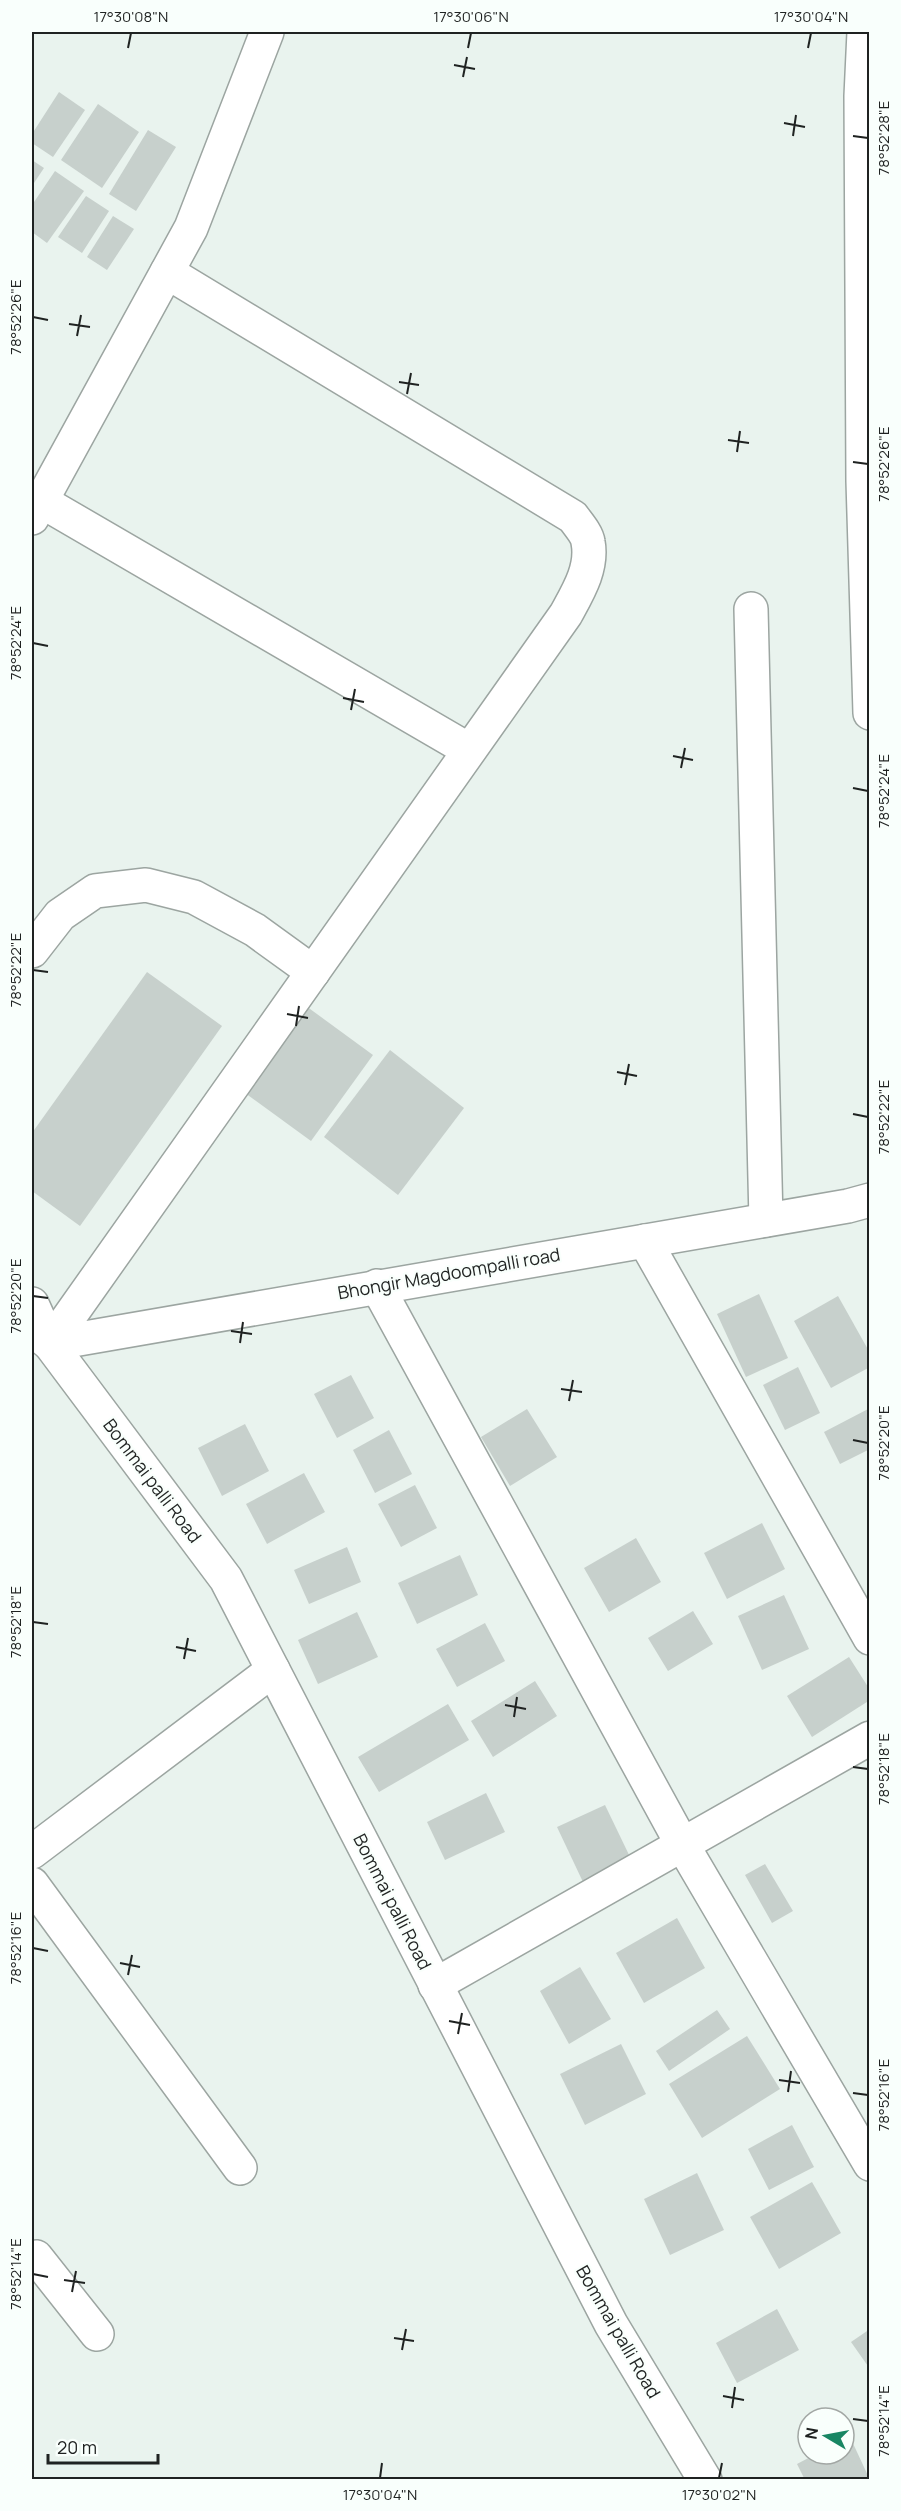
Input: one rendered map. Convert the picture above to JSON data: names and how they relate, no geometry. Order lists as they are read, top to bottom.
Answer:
{
  "streets": {
    "street": ["Bhongir Magdoompalli road", "Bommai palli Road"]
  },
  "crossings": [
    ["Bhongir Magdoompalli road", "Bommai palli Road"]
  ],
  "scale_bar": "20 m",
  "north": "left",
  "coordinates": [
    "17°30'08\"N",
    "17°30'06\"N",
    "17°30'04\"N",
    "78°52'28\"E",
    "78°52'26\"E",
    "78°52'24\"E",
    "78°52'22\"E",
    "78°52'20\"E",
    "78°52'18\"E",
    "78°52'16\"E",
    "78°52'14\"E",
    "17°30'02\"N"
  ]
}
